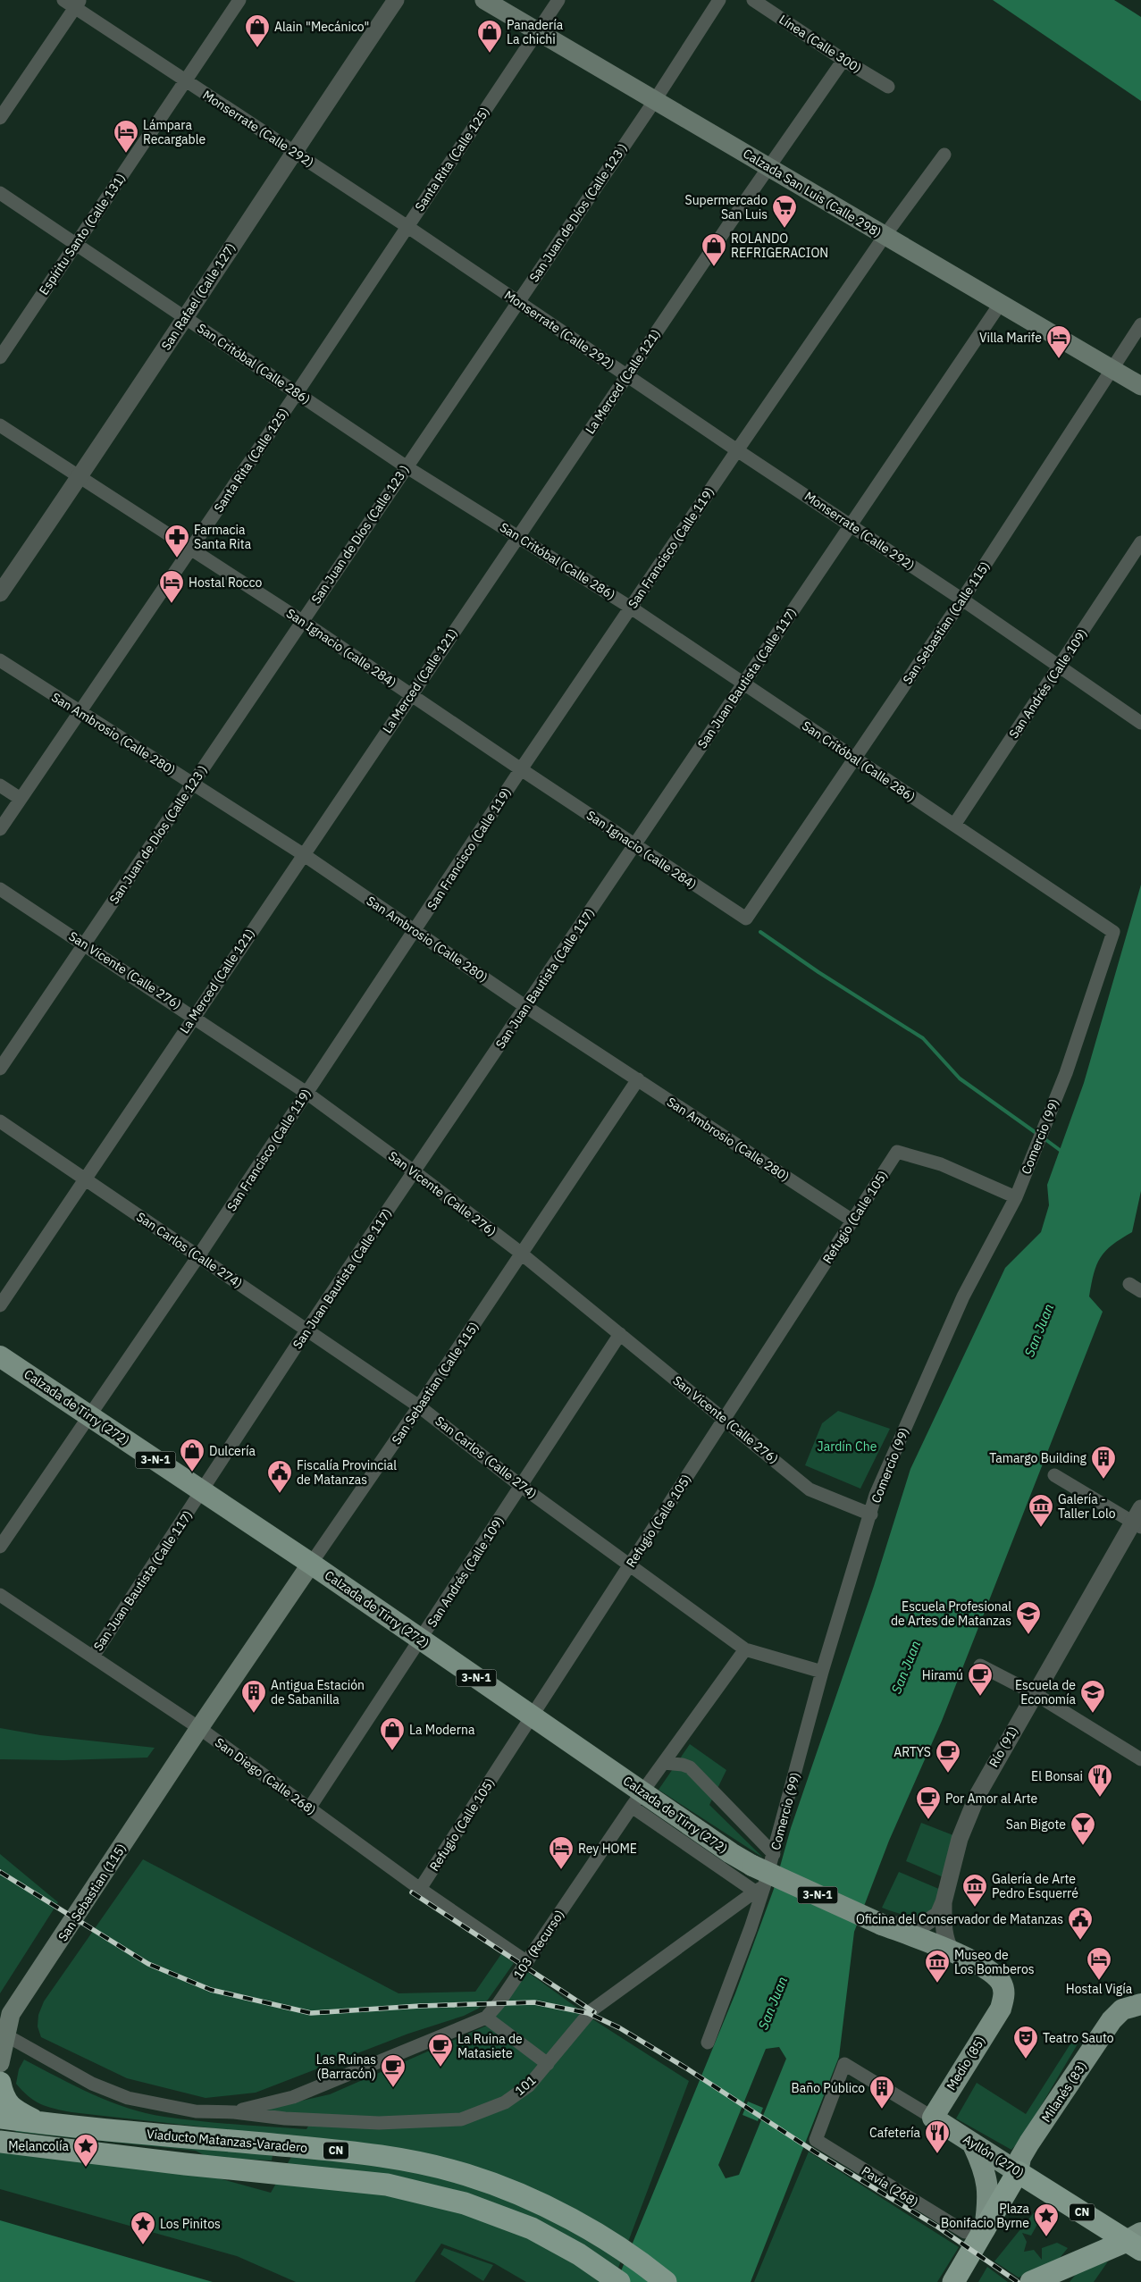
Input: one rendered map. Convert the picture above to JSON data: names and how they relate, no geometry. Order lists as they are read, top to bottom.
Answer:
{
  "streets": {
    "highway": ["Viaducto Matanzas-Varadero", "CN", "Ayllón (270)"],
    "main road": [
      "Calzada San Luis (Calle 298)",
      "San Sebastian (Calle 115)",
      "Calzada de Tirry (272)",
      "3-N-1",
      "San Sebastian (115)",
      "Medio (85)",
      "Milanés (83)"
    ],
    "street": [
      "Línea (Calle 300)",
      "Monserrate (Calle 292)",
      "Santa Rita (Calle 125)",
      "San Juan de Díos (Calle 123 )",
      "Espíritu Santo (Calle 131)",
      "San Rafael (Calle 127)",
      "San Critóbal (Calle 286)",
      "La Merced (Calle 121)",
      "San Francisco (Calle 119)",
      "San Ignacio (calle 284)",
      "San Juan Bautista (Calle 117)",
      "San Andrés (Calle 109)",
      "San Ambrosio (Calle 280)",
      "San Vicente (Calle 276)",
      "Comercio (99)",
      "Refugio (Calle 105)",
      "San Carlos (Calle 274)",
      "Río (91)",
      "San Diego (Calle 268)",
      "103 (Recurso)",
      "101",
      "Pavía (268)"
    ]
  },
  "crossings": [
    ["Línea (Calle 300)", "La Merced (Calle 121)"],
    ["Monserrate (Calle 292)", "Santa Rita (Calle 125)"],
    ["Monserrate (Calle 292)", "San Juan de Díos (Calle 123 )"],
    ["Monserrate (Calle 292)", "Espíritu Santo (Calle 131)"],
    ["Monserrate (Calle 292)", "San Rafael (Calle 127)"],
    ["Monserrate (Calle 292)", "La Merced (Calle 121)"],
    ["Monserrate (Calle 292)", "San Francisco (Calle 119)"],
    ["Monserrate (Calle 292)", "San Sebastian (Calle 115)"],
    ["Monserrate (Calle 292)", "San Juan Bautista (Calle 117)"],
    ["Monserrate (Calle 292)", "San Andrés (Calle 109)"],
    ["Santa Rita (Calle 125)", "Calzada San Luis (Calle 298)"],
    ["Santa Rita (Calle 125)", "San Critóbal (Calle 286)"],
    ["Santa Rita (Calle 125)", "San Ignacio (calle 284)"],
    ["Santa Rita (Calle 125)", "San Ambrosio (Calle 280)"],
    ["Calzada San Luis (Calle 298)", "San Juan de Díos (Calle 123 )"],
    ["Calzada San Luis (Calle 298)", "La Merced (Calle 121)"],
    ["Calzada San Luis (Calle 298)", "San Francisco (Calle 119)"],
    ["Calzada San Luis (Calle 298)", "San Sebastian (Calle 115)"],
    ["Calzada San Luis (Calle 298)", "San Juan Bautista (Calle 117)"],
    ["San Juan de Díos (Calle 123 )", "San Critóbal (Calle 286)"],
    ["San Juan de Díos (Calle 123 )", "San Ignacio (calle 284)"],
    ["San Juan de Díos (Calle 123 )", "San Ambrosio (Calle 280)"],
    ["San Juan de Díos (Calle 123 )", "San Vicente (Calle 276)"],
    ["Espíritu Santo (Calle 131)", "San Critóbal (Calle 286)"],
    ["San Rafael (Calle 127)", "San Critóbal (Calle 286)"],
    ["San Rafael (Calle 127)", "San Ignacio (calle 284)"],
    ["San Critóbal (Calle 286)", "La Merced (Calle 121)"],
    ["San Critóbal (Calle 286)", "San Francisco (Calle 119)"],
    ["San Critóbal (Calle 286)", "San Sebastian (Calle 115)"],
    ["San Critóbal (Calle 286)", "San Juan Bautista (Calle 117)"],
    ["San Critóbal (Calle 286)", "San Andrés (Calle 109)"],
    ["San Critóbal (Calle 286)", "Comercio (99)"],
    ["La Merced (Calle 121)", "San Ignacio (calle 284)"],
    ["La Merced (Calle 121)", "San Ambrosio (Calle 280)"],
    ["La Merced (Calle 121)", "San Vicente (Calle 276)"],
    ["La Merced (Calle 121)", "San Carlos (Calle 274)"],
    ["San Francisco (Calle 119)", "San Ignacio (calle 284)"],
    ["San Francisco (Calle 119)", "San Ambrosio (Calle 280)"],
    ["San Francisco (Calle 119)", "San Vicente (Calle 276)"],
    ["San Francisco (Calle 119)", "San Carlos (Calle 274)"],
    ["San Francisco (Calle 119)", "Calzada de Tirry (272)"],
    ["San Sebastian (Calle 115)", "San Ignacio (calle 284)"],
    ["San Sebastian (Calle 115)", "San Ambrosio (Calle 280)"],
    ["San Sebastian (Calle 115)", "San Vicente (Calle 276)"],
    ["San Sebastian (Calle 115)", "San Carlos (Calle 274)"],
    ["San Sebastian (Calle 115)", "Calzada de Tirry (272)"],
    ["San Sebastian (Calle 115)", "San Diego (Calle 268)"],
    ["San Sebastian (Calle 115)", "San Sebastian (115)"],
    ["San Ignacio (calle 284)", "San Juan Bautista (Calle 117)"],
    ["San Juan Bautista (Calle 117)", "San Ambrosio (Calle 280)"],
    ["San Juan Bautista (Calle 117)", "San Vicente (Calle 276)"],
    ["San Juan Bautista (Calle 117)", "San Carlos (Calle 274)"],
    ["San Juan Bautista (Calle 117)", "Calzada de Tirry (272)"],
    ["San Juan Bautista (Calle 117)", "San Diego (Calle 268)"],
    ["San Andrés (Calle 109)", "San Vicente (Calle 276)"],
    ["San Andrés (Calle 109)", "San Carlos (Calle 274)"],
    ["San Andrés (Calle 109)", "Calzada de Tirry (272)"],
    ["San Andrés (Calle 109)", "San Diego (Calle 268)"],
    ["San Ambrosio (Calle 280)", "Refugio (Calle 105)"],
    ["San Vicente (Calle 276)", "Comercio (99)"],
    ["San Vicente (Calle 276)", "Refugio (Calle 105)"],
    ["Comercio (99)", "Refugio (Calle 105)"],
    ["Comercio (99)", "San Carlos (Calle 274)"],
    ["Comercio (99)", "101"],
    ["Refugio (Calle 105)", "San Carlos (Calle 274)"],
    ["Refugio (Calle 105)", "Calzada de Tirry (272)"],
    ["Refugio (Calle 105)", "San Diego (Calle 268)"],
    ["San Carlos (Calle 274)", "103 (Recurso)"],
    ["Calzada de Tirry (272)", "3-N-1"],
    ["Calzada de Tirry (272)", "103 (Recurso)"],
    ["3-N-1", "Medio (85)"],
    ["San Diego (Calle 268)", "San Sebastian (115)"],
    ["San Diego (Calle 268)", "103 (Recurso)"],
    ["Medio (85)", "Ayllón (270)"],
    ["Milanés (83)", "Ayllón (270)"],
    ["CN", "Ayllón (270)"],
    ["Ayllón (270)", "Pavía (268)"]
  ],
  "water": ["San Juan"],
  "parks": ["Jardín Che"],
  "places": {
    "shop": [
      "Alain \"Mecánico\"",
      "Panadería La chichi",
      "ROLANDO REFRIGERACION",
      "Dulcería",
      "La Moderna"
    ],
    "hotel": [
      "Lámpara Recargable",
      "Villa Marife",
      "Hostal Rocco",
      "Rey HOME",
      "Hostal Vigía"
    ],
    "supermarket": ["Supermercado San Luis"],
    "pharmacy": ["Farmacia Santa Rita"],
    "building": ["Tamargo Building", "Antigua Estación de Sabanilla", "Baño Público"],
    "public building": ["Fiscalía Provincial de Matanzas", "Oficina del Conservador de Matanzas"],
    "museum": ["Galería - Taller Lolo", "Galería de Arte Pedro Esquerré", "Museo de Los Bomberos"],
    "school or university": ["Escuela Profesional de Artes de Matanzas", "Escuela de Economía"],
    "cafe": [
      "Hiramú",
      "ARTYS",
      "Por Amor al Arte",
      "La Ruina de Matasiete",
      "Las Ruinas (Barracón)"
    ],
    "restaurant": ["El Bonsai", "Cafetería"],
    "bar": ["San Bigote"],
    "theatre": ["Teatro Sauto"],
    "place": ["Melancolía", "Plaza Bonifacio Byrne", "Los Pinitos"]
  }
}
